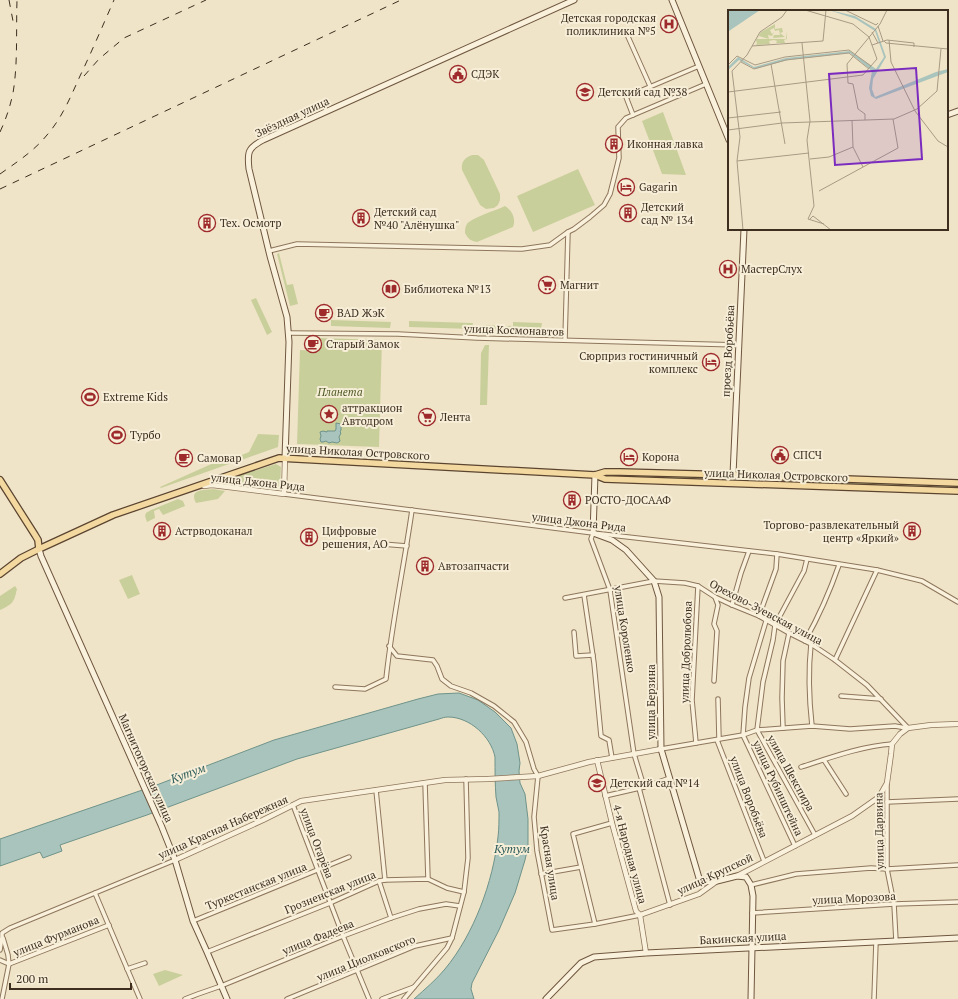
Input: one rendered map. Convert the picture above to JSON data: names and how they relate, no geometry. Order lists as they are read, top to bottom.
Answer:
{
  "streets": {
    "main road": [
      "Звёздная улица",
      "проезд Воробьёва",
      "улица Николая Островского",
      "улица Короленко",
      "улица Берзина",
      "Магнитогорская улица",
      "улица Крупской",
      "Бакинская улица"
    ],
    "street": [
      "улица Космонавтов",
      "улица Джона Рида",
      "Орехово-Зуевская улица",
      "улица Добролюбова",
      "улица Шекспира",
      "улица Рубинштейна",
      "улица Воробьёва",
      "улица Красная Набережная",
      "улица Дарвина",
      "улица Огарёва",
      "4-я Народная улица",
      "Красная улица",
      "Туркестанская улица",
      "Грозненская улица",
      "улица Морозова",
      "улица Фурманова",
      "улица Фадеева",
      "улица Циолковского"
    ]
  },
  "crossings": [
    ["Звёздная улица", "улица Космонавтов"],
    ["Звёздная улица", "улица Николая Островского"],
    ["Звёздная улица", "улица Джона Рида"],
    ["улица Космонавтов", "проезд Воробьёва"],
    ["проезд Воробьёва", "улица Николая Островского"],
    ["улица Николая Островского", "улица Джона Рида"],
    ["улица Николая Островского", "улица Короленко"],
    ["улица Николая Островского", "Магнитогорская улица"],
    ["улица Джона Рида", "улица Короленко"],
    ["улица Джона Рида", "улица Берзина"],
    ["улица Джона Рида", "улица Шекспира"],
    ["Орехово-Зуевская улица", "улица Короленко"],
    ["Орехово-Зуевская улица", "улица Добролюбова"],
    ["Орехово-Зуевская улица", "улица Берзина"],
    ["Орехово-Зуевская улица", "улица Шекспира"],
    ["Орехово-Зуевская улица", "улица Рубинштейна"],
    ["улица Короленко", "улица Берзина"],
    ["улица Короленко", "улица Красная Набережная"],
    ["улица Берзина", "улица Красная Набережная"],
    ["улица Берзина", "улица Крупской"],
    ["Магнитогорская улица", "улица Красная Набережная"],
    ["Магнитогорская улица", "Туркестанская улица"],
    ["Магнитогорская улица", "Грозненская улица"],
    ["Магнитогорская улица", "улица Фадеева"],
    ["улица Шекспира", "улица Крупской"],
    ["улица Рубинштейна", "улица Крупской"],
    ["улица Воробьёва", "улица Крупской"],
    ["улица Красная Набережная", "улица Огарёва"],
    ["улица Красная Набережная", "4-я Народная улица"],
    ["улица Красная Набережная", "Красная улица"],
    ["улица Дарвина", "улица Крупской"],
    ["улица Дарвина", "улица Морозова"],
    ["улица Дарвина", "Бакинская улица"],
    ["улица Огарёва", "Туркестанская улица"],
    ["улица Огарёва", "Грозненская улица"],
    ["улица Огарёва", "улица Фадеева"],
    ["улица Огарёва", "улица Циолковского"],
    ["4-я Народная улица", "улица Крупской"],
    ["4-я Народная улица", "Бакинская улица"],
    ["Красная улица", "улица Крупской"]
  ],
  "water": ["Кутум"],
  "parks": ["Планета"],
  "places": {
    "hospital": ["Детская городская поликлиника №5", "МастерСлух"],
    "public building": ["СДЭК", "СПСЧ"],
    "school or university": ["Детский сад №38", "Детский сад №14"],
    "building": [
      "Иконная лавка",
      "Детский сад № 134",
      "Детский сад №40 \"Алёнушка\"",
      "Тех. Осмотр",
      "РОСТО-ДОСААФ",
      "Астрводоканал",
      "Торгово-развлекательный центр «Яркий»",
      "Цифровые решения, АО",
      "Автозапчасти"
    ],
    "hotel": ["Gagarin", "Сюрприз гостиничный комплекс", "Корона"],
    "supermarket": ["Магнит", "Лента"],
    "library": ["Библиотека №13"],
    "cafe": ["BAD ЖэК", "Старый Замок", "Самовар"],
    "sports": ["Extreme Kids", "Турбо"],
    "place": ["аттракцион Автодром"]
  },
  "scale_bar": "200 m"
}
